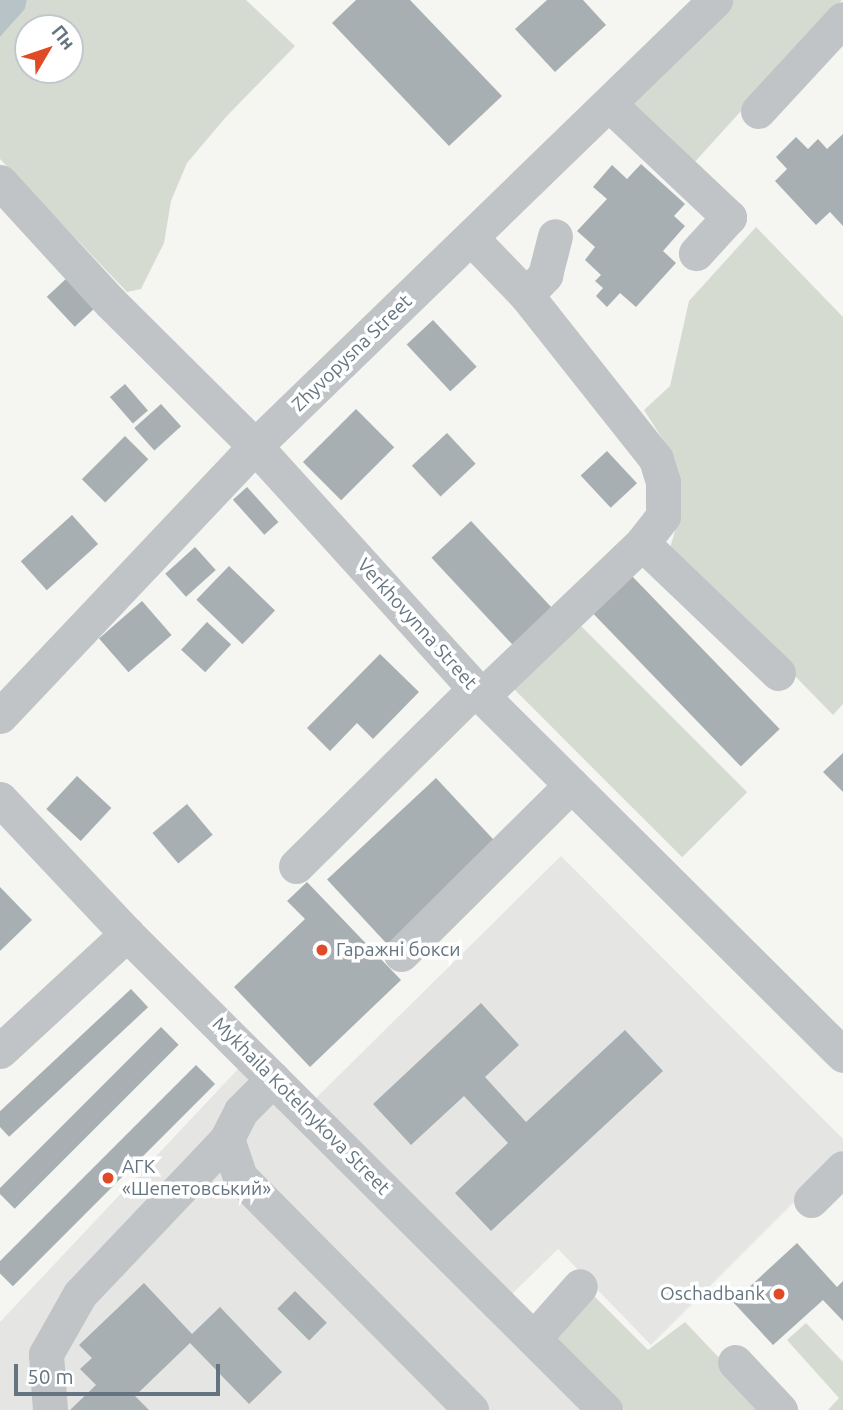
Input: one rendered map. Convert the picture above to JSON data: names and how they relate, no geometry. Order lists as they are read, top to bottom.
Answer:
{
  "streets": {
    "street": ["Zhyvopysna Street", "Verkhovynna Street", "Mykhaila Kotelnykova Street"]
  },
  "crossings": [
    ["Zhyvopysna Street", "Verkhovynna Street"]
  ],
  "places": ["Гаражні бокси", "АГК «Шепетовський»", "Oschadbank"],
  "scale_bar": "50 m",
  "north": "top right"
}
